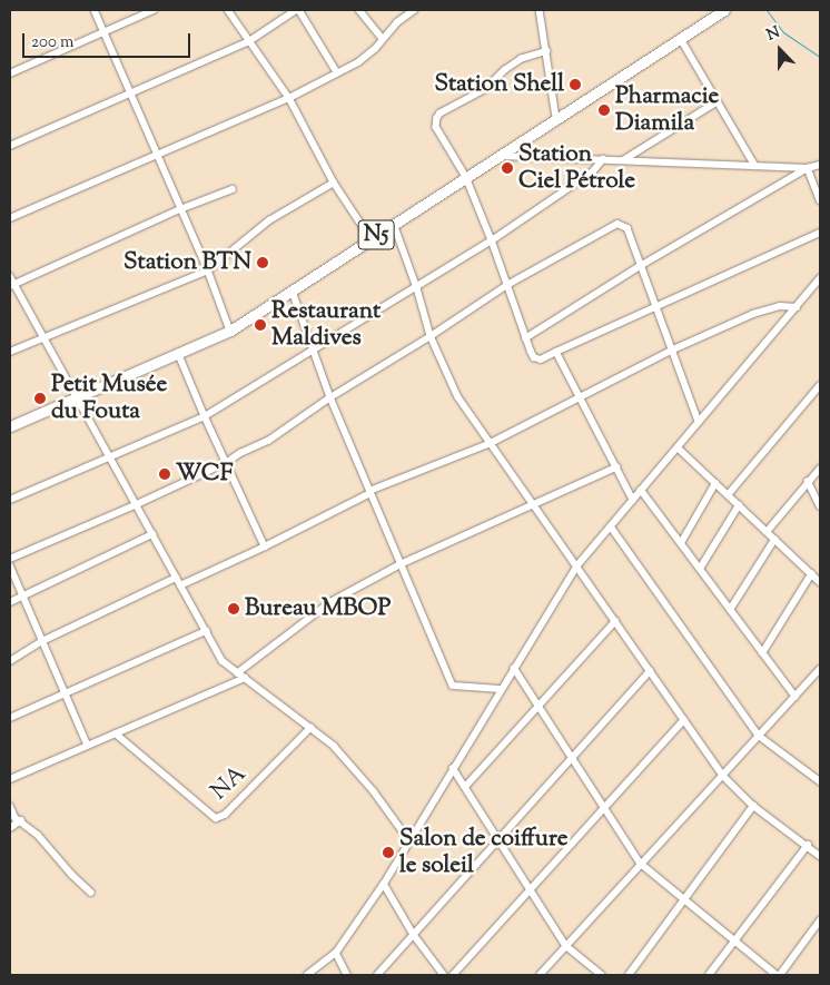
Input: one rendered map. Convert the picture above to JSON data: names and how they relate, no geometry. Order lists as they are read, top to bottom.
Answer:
{
  "streets": {
    "highway": ["N5"],
    "street": ["NA"]
  },
  "places": [
    "Station Shell",
    "Pharmacie Diamila",
    "Station Ciel Pétrole",
    "Station BTN",
    "Restaurant Maldives",
    "Petit Musée du Fouta",
    "WCF",
    "Bureau MBOP",
    "Salon de coiffure le soleil"
  ],
  "scale_bar": "200 m",
  "north": "top"
}
